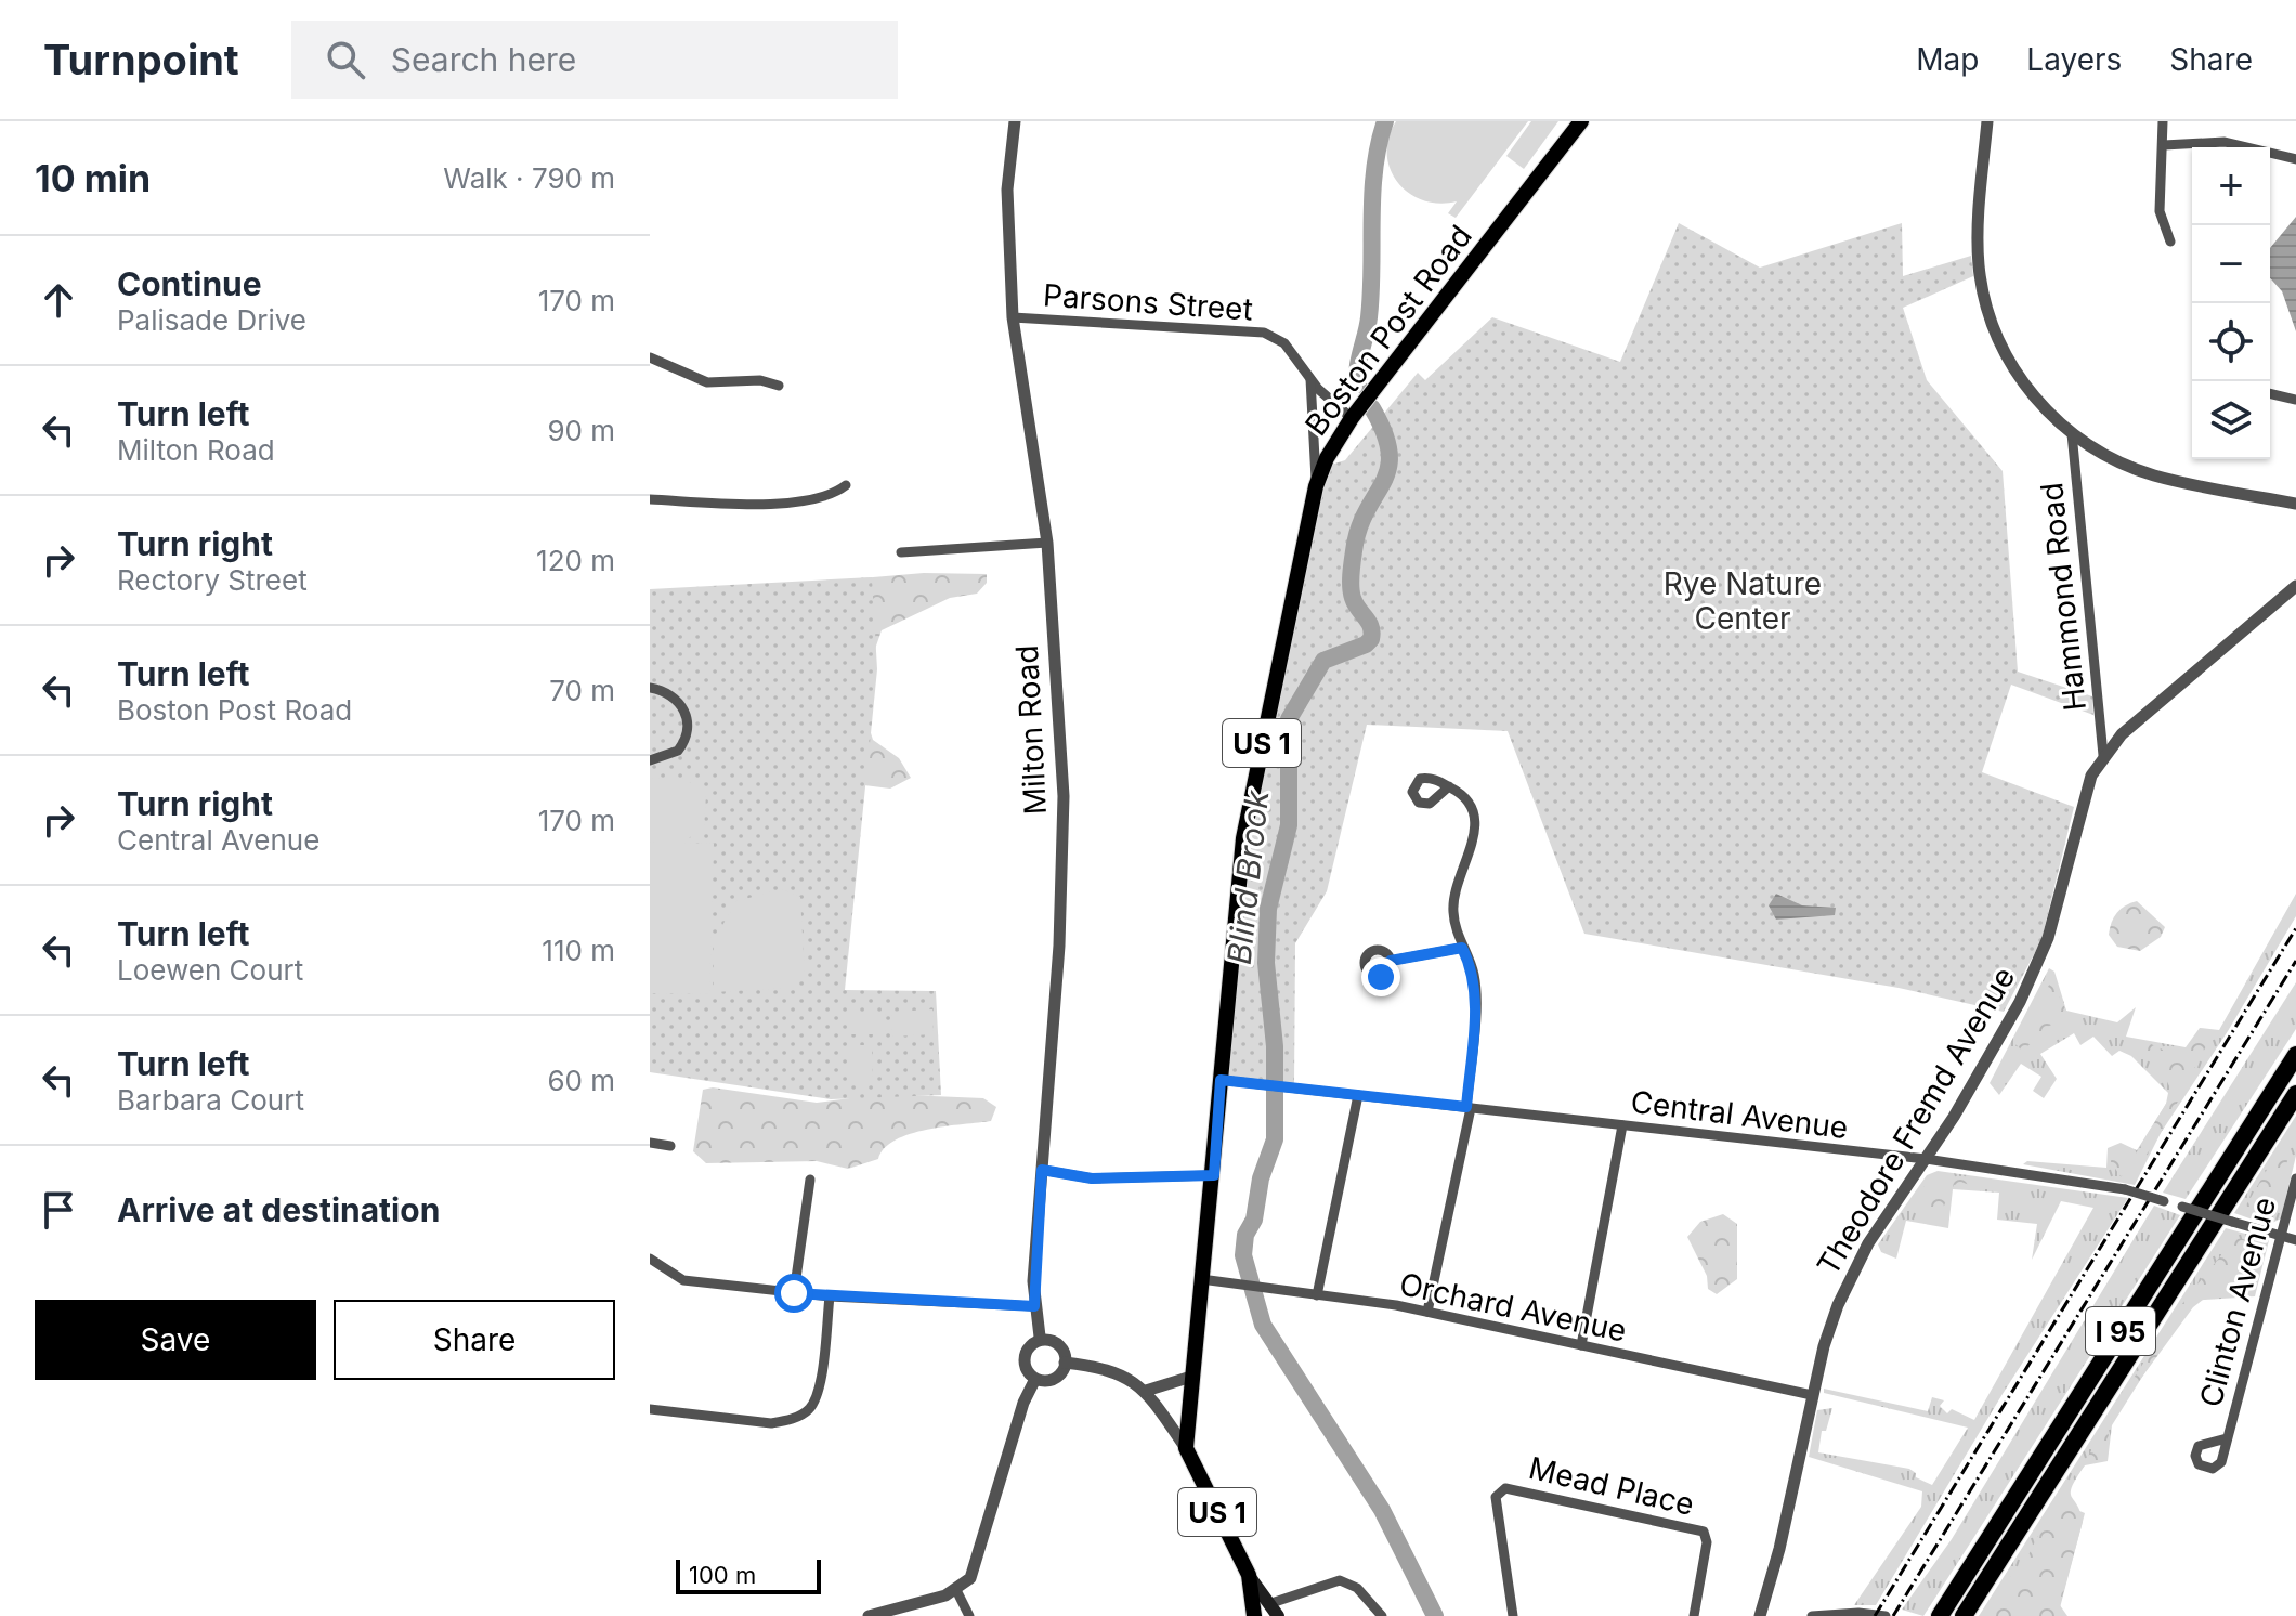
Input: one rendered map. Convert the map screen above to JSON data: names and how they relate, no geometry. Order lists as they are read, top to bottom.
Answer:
{
  "streets": {
    "highway": ["I 95"],
    "main road": ["Boston Post Road", "US 1"],
    "street": [
      "Parsons Street",
      "Hammond Road",
      "Milton Road",
      "Central Avenue",
      "Theodore Fremd Avenue",
      "Clinton Avenue",
      "Orchard Avenue",
      "Mead Place"
    ]
  },
  "crossings": [
    ["Parsons Street", "Boston Post Road"],
    ["Parsons Street", "Milton Road"],
    ["Boston Post Road", "US 1"],
    ["Boston Post Road", "Central Avenue"],
    ["Boston Post Road", "Orchard Avenue"],
    ["Hammond Road", "Theodore Fremd Avenue"],
    ["Central Avenue", "Theodore Fremd Avenue"],
    ["Central Avenue", "Clinton Avenue"],
    ["Theodore Fremd Avenue", "Orchard Avenue"]
  ],
  "water": ["Blind Brook"],
  "parks": ["Rye Nature Center"],
  "scale_bar": "100 m",
  "page": {
    "header": "Turnpoint",
    "search": "Search here",
    "nav": ["Map", "Layers", "Share"],
    "heading": ["10 min", "Walk · 790 m"],
    "map_buttons": ["+", "−"],
    "list": [
      ["Continue", "Palisade Drive", "170 m"],
      ["Turn left", "Milton Road", "90 m"],
      ["Turn right", "Rectory Street", "120 m"],
      ["Turn left", "Boston Post Road", "70 m"],
      ["Turn right", "Central Avenue", "170 m"],
      ["Turn left", "Loewen Court", "110 m"],
      ["Turn left", "Barbara Court", "60 m"],
      "Arrive at destination"
    ],
    "buttons": ["Save", "Share"],
    "scale": "100 m"
  }
}
